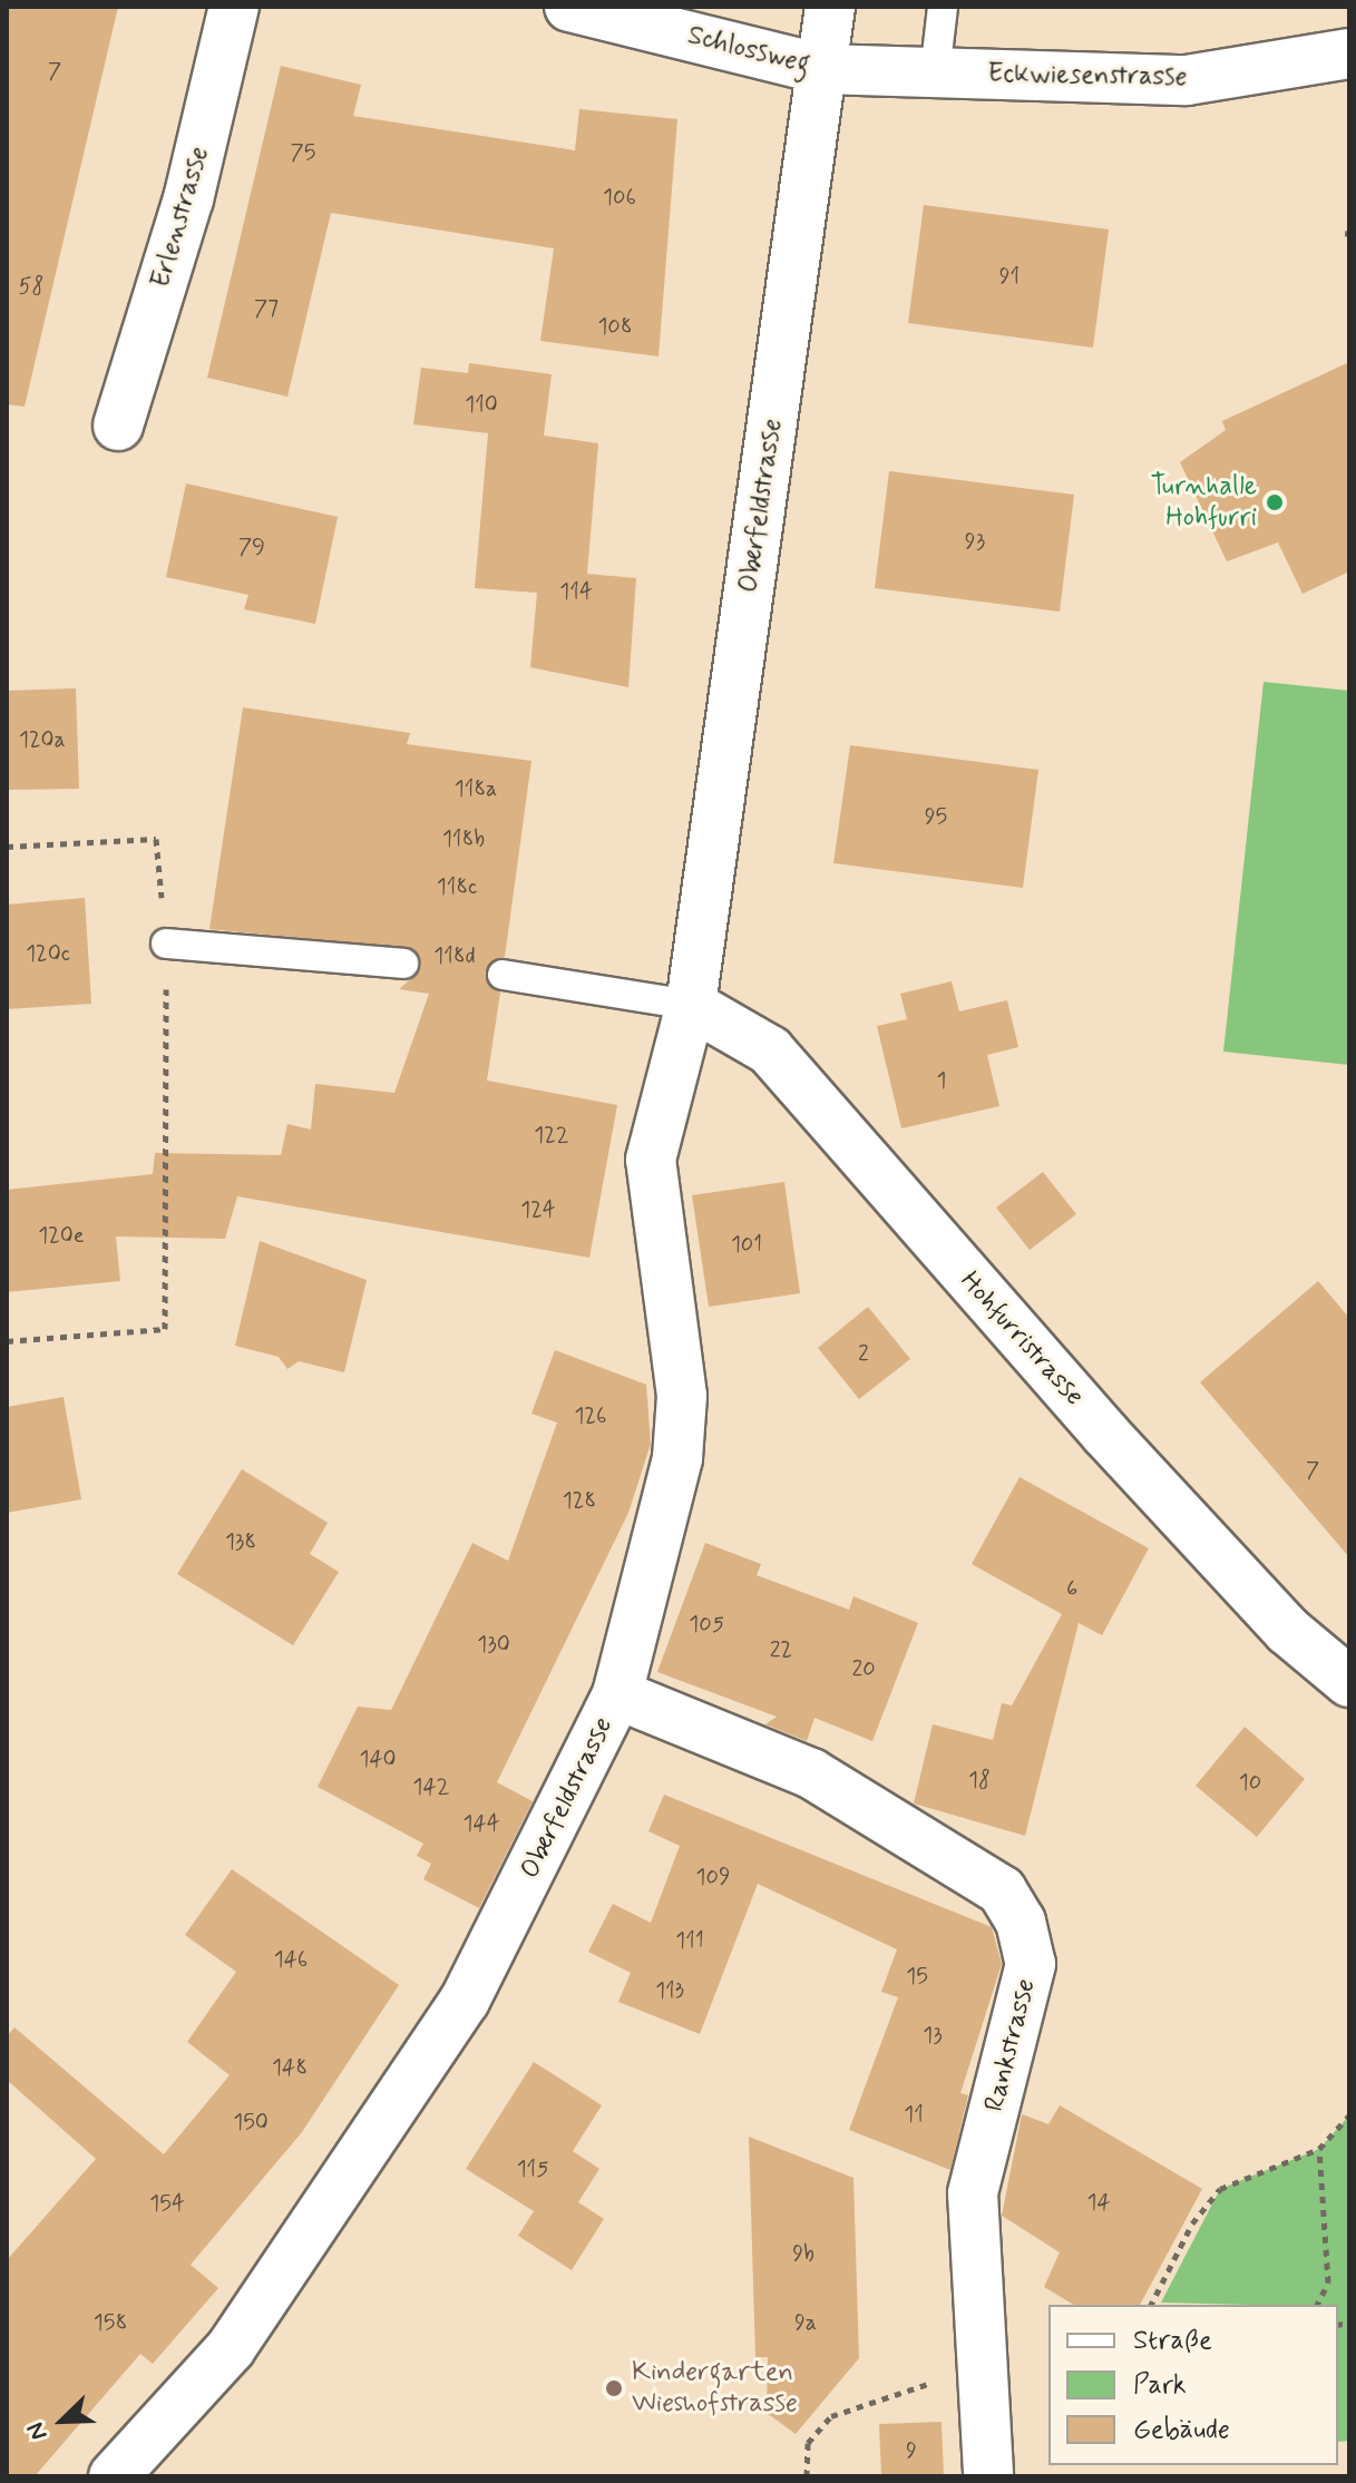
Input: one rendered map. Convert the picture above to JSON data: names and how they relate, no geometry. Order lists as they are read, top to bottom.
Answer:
{
  "streets": {
    "street": [
      "Schlossweg",
      "Eckwiesenstrasse",
      "Erlenstrasse",
      "Oberfeldstrasse",
      "Hohfurristrasse",
      "Rankstrasse"
    ]
  },
  "crossings": [
    ["Schlossweg", "Eckwiesenstrasse"],
    ["Schlossweg", "Oberfeldstrasse"],
    ["Eckwiesenstrasse", "Oberfeldstrasse"],
    ["Oberfeldstrasse", "Hohfurristrasse"],
    ["Oberfeldstrasse", "Rankstrasse"]
  ],
  "places": ["Turnhalle Hohfurri", "Kindergarten Wieshofstrasse"],
  "house_numbers": [
    "7",
    "75",
    "106",
    "91",
    "58",
    "77",
    "108",
    "110",
    "93",
    "79",
    "114",
    "120a",
    "118a",
    "95",
    "118b",
    "118c",
    "120c",
    "118d",
    "1",
    "122",
    "124",
    "120e",
    "101",
    "2",
    "126",
    "7",
    "128",
    "138",
    "6",
    "105",
    "130",
    "22",
    "20",
    "140",
    "18",
    "10",
    "142",
    "144",
    "109",
    "111",
    "146",
    "15",
    "113",
    "13",
    "148",
    "11",
    "150",
    "115",
    "14",
    "154",
    "9b",
    "158",
    "9a",
    "9"
  ],
  "legend": ["Straße", "Park", "Gebäude"],
  "north": "bottom left"
}
